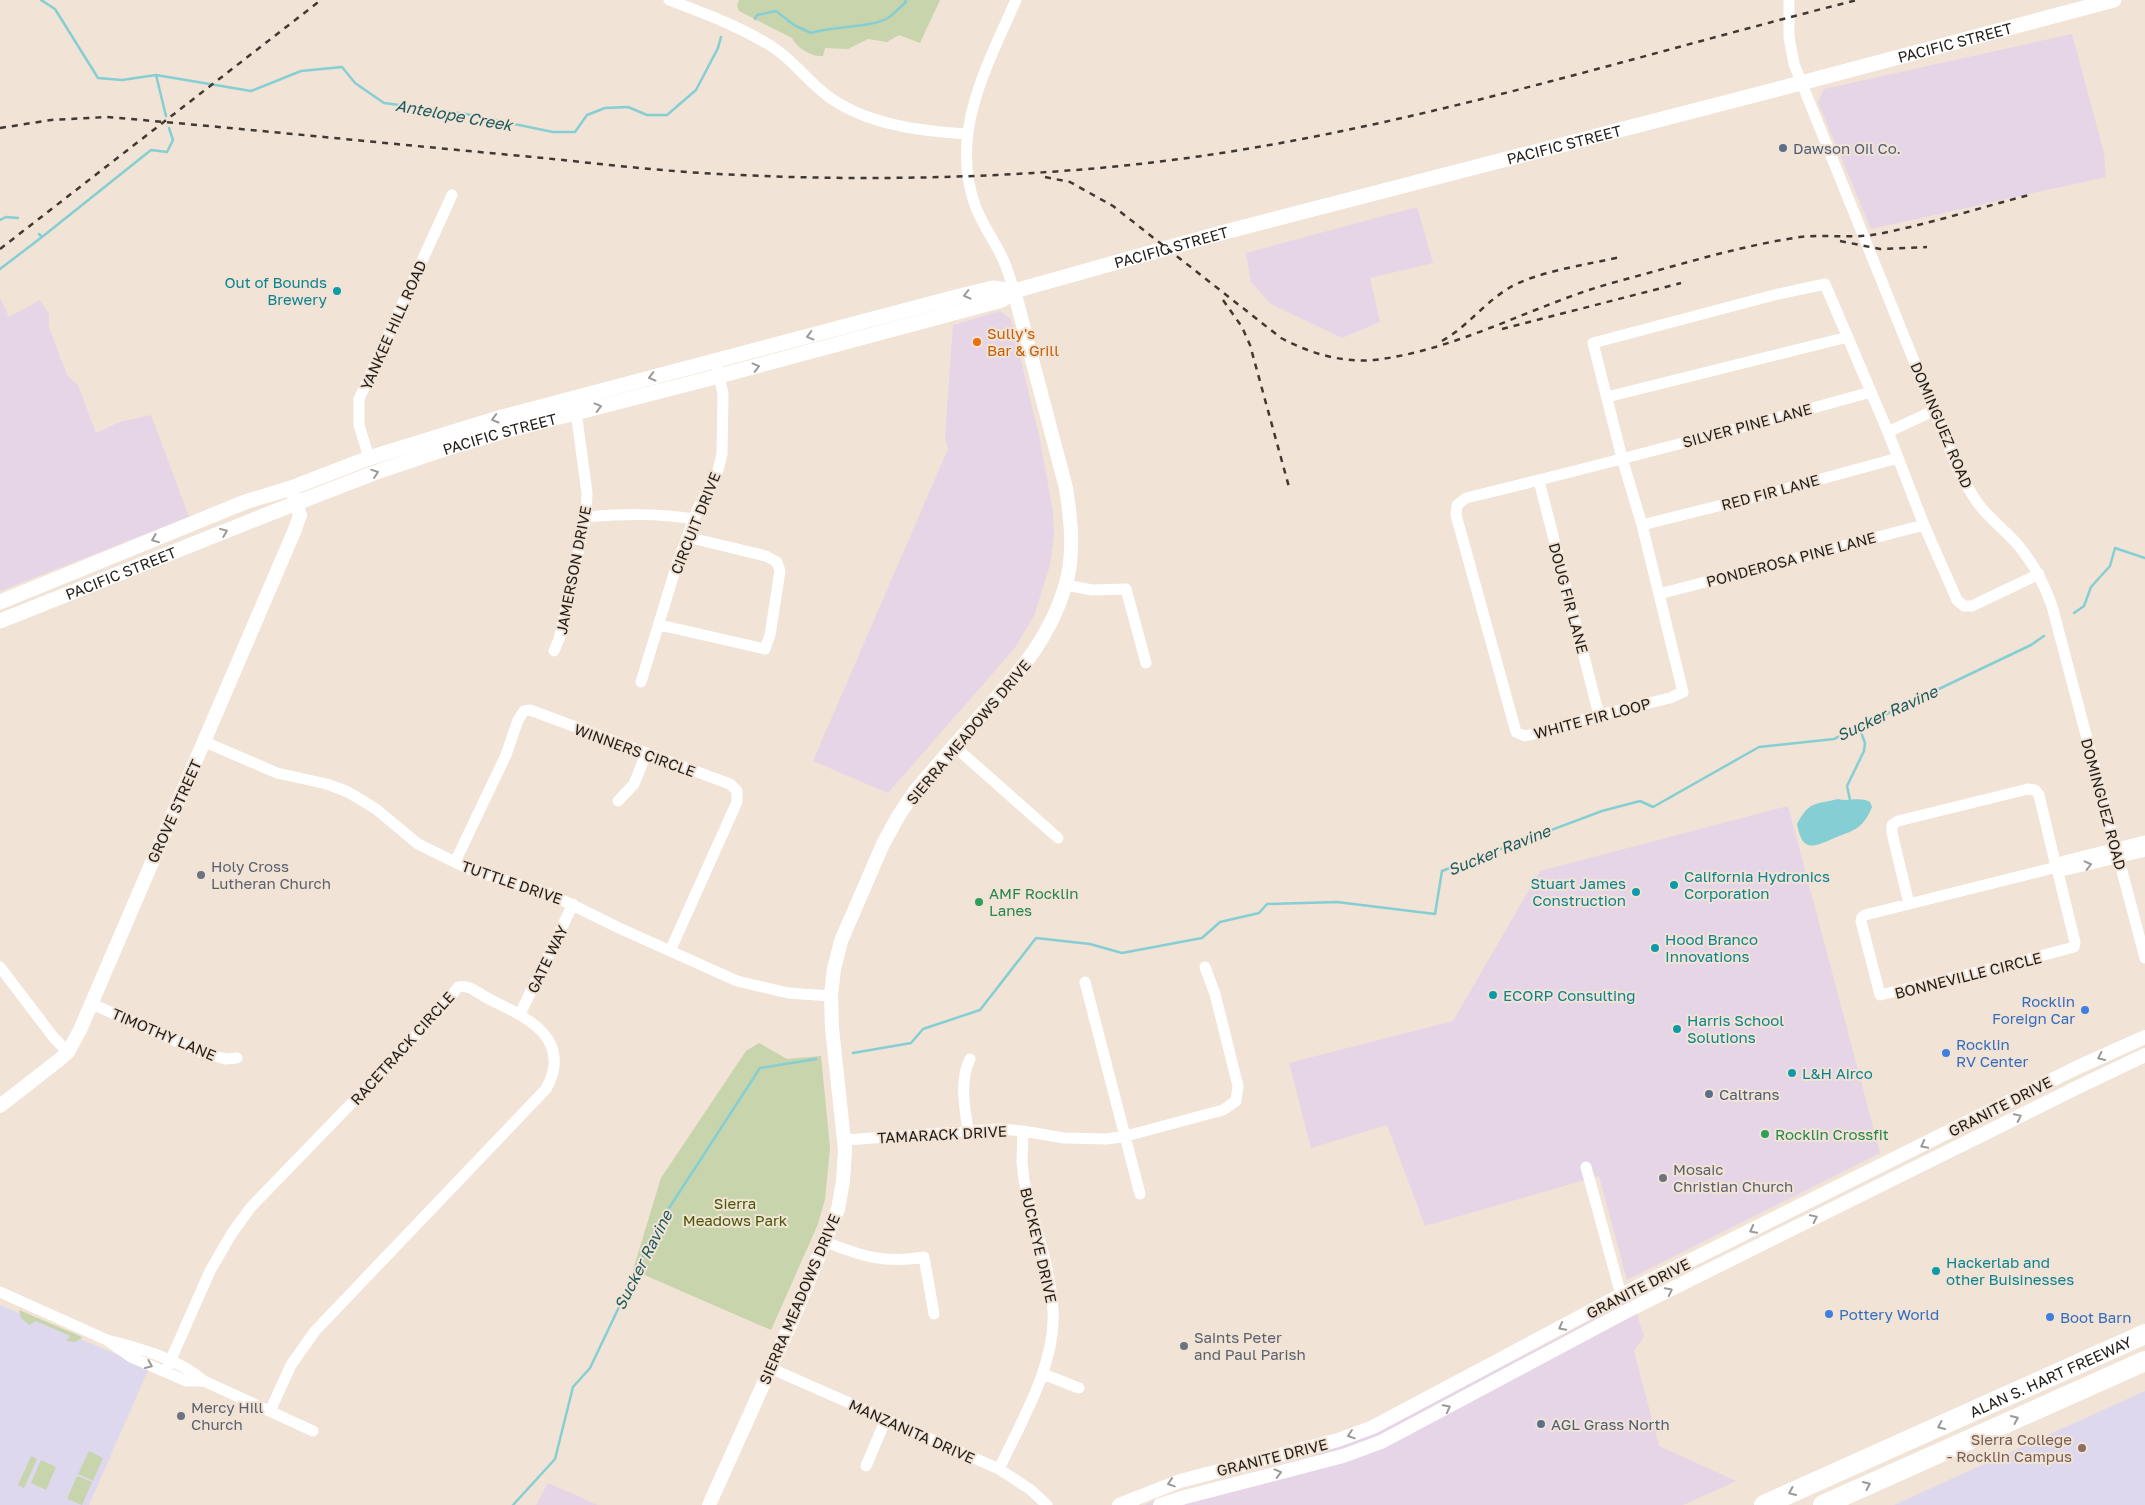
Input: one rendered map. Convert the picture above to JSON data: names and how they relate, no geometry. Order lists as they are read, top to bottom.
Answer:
{
  "streets": {
    "highway": ["ALAN S. HART FREEWAY"],
    "main road": ["PACIFIC STREET"],
    "street": [
      "YANKEE HILL ROAD",
      "SILVER PINE LANE",
      "DOMINGUEZ ROAD",
      "RED FIR LANE",
      "CIRCUIT DRIVE",
      "PONDEROSA PINE LANE",
      "JAMERSON DRIVE",
      "DOUG FIR LANE",
      "WHITE FIR LOOP",
      "SIERRA MEADOWS DRIVE",
      "WINNERS CIRCLE",
      "GROVE STREET",
      "TUTTLE DRIVE",
      "GATE WAY",
      "BONNEVILLE CIRCLE",
      "TIMOTHY LANE",
      "RACETRACK CIRCLE",
      "GRANITE DRIVE",
      "TAMARACK DRIVE",
      "BUCKEYE DRIVE",
      "MANZANITA DRIVE"
    ]
  },
  "crossings": [
    ["PACIFIC STREET", "YANKEE HILL ROAD"],
    ["PACIFIC STREET", "DOMINGUEZ ROAD"],
    ["PACIFIC STREET", "CIRCUIT DRIVE"],
    ["PACIFIC STREET", "JAMERSON DRIVE"],
    ["PACIFIC STREET", "SIERRA MEADOWS DRIVE"],
    ["PACIFIC STREET", "GROVE STREET"],
    ["SILVER PINE LANE", "WHITE FIR LOOP"],
    ["DOMINGUEZ ROAD", "BONNEVILLE CIRCLE"],
    ["RED FIR LANE", "WHITE FIR LOOP"],
    ["PONDEROSA PINE LANE", "WHITE FIR LOOP"],
    ["DOUG FIR LANE", "WHITE FIR LOOP"],
    ["SIERRA MEADOWS DRIVE", "TUTTLE DRIVE"],
    ["SIERRA MEADOWS DRIVE", "TAMARACK DRIVE"],
    ["SIERRA MEADOWS DRIVE", "MANZANITA DRIVE"],
    ["WINNERS CIRCLE", "TUTTLE DRIVE"],
    ["GROVE STREET", "TUTTLE DRIVE"],
    ["GROVE STREET", "TIMOTHY LANE"],
    ["TUTTLE DRIVE", "GATE WAY"],
    ["GATE WAY", "RACETRACK CIRCLE"],
    ["TAMARACK DRIVE", "BUCKEYE DRIVE"],
    ["BUCKEYE DRIVE", "MANZANITA DRIVE"]
  ],
  "water": ["Antelope Creek", "Sucker Ravine"],
  "parks": ["Sierra Meadows Park"],
  "places": [
    "Dawson Oil Co.",
    "Out of Bounds Brewery",
    "Sully's Bar & Grill",
    "Holy Cross Lutheran Church",
    "California Hydronics Corporation",
    "Stuart James Construction",
    "AMF Rocklin Lanes",
    "Hood Branco Innovations",
    "ECORP Consulting",
    "Rocklin Foreign Car",
    "Harris School Solutions",
    "Rocklin RV Center",
    "L&H Airco",
    "Caltrans",
    "Rocklin Crossfit",
    "Mosaic Christian Church",
    "Hackerlab and other Buisinesses",
    "Pottery World",
    "Boot Barn",
    "Saints Peter and Paul Parish",
    "Mercy Hill Church",
    "AGL Grass North",
    "Sierra College - Rocklin Campus"
  ]
}
